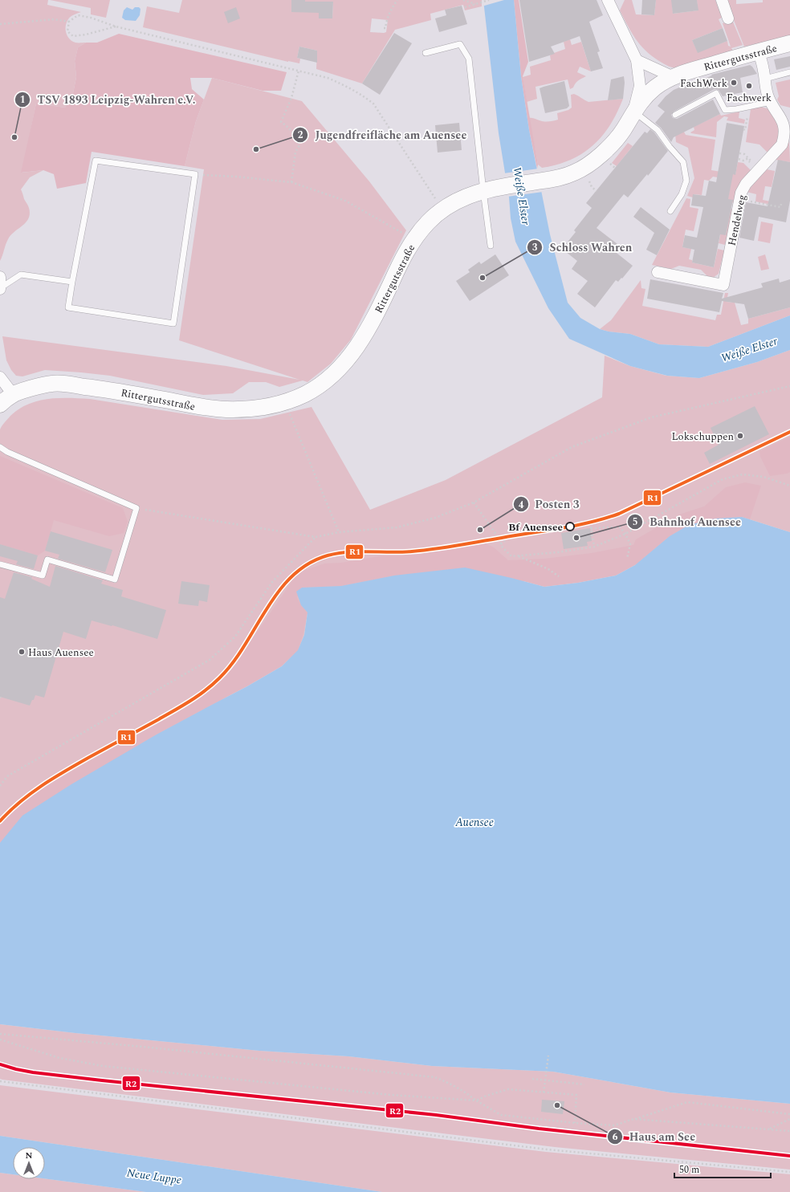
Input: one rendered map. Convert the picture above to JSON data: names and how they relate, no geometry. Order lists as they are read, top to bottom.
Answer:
{
  "streets": {
    "main road": ["Rittergutsstraße"],
    "street": ["Hendelweg"]
  },
  "crossings": [
    ["Rittergutsstraße", "Hendelweg"]
  ],
  "water": ["Weiße Elster", "Auensee", "Neue Luppe"],
  "places": [
    "FachWerk",
    "Fachwerk",
    "TSV 1893 Leipzig-Wahren e.V.",
    "Jugendfreifläche am Auensee",
    "Schloss Wahren",
    "Lokschuppen",
    "Bf Auensee",
    "Posten 3",
    "Bahnhof Auensee",
    "Haus Auensee",
    "Haus am See"
  ],
  "lines": ["transit line R1", "transit line R2"],
  "scale_bar": "50 m",
  "north": "top"
}
